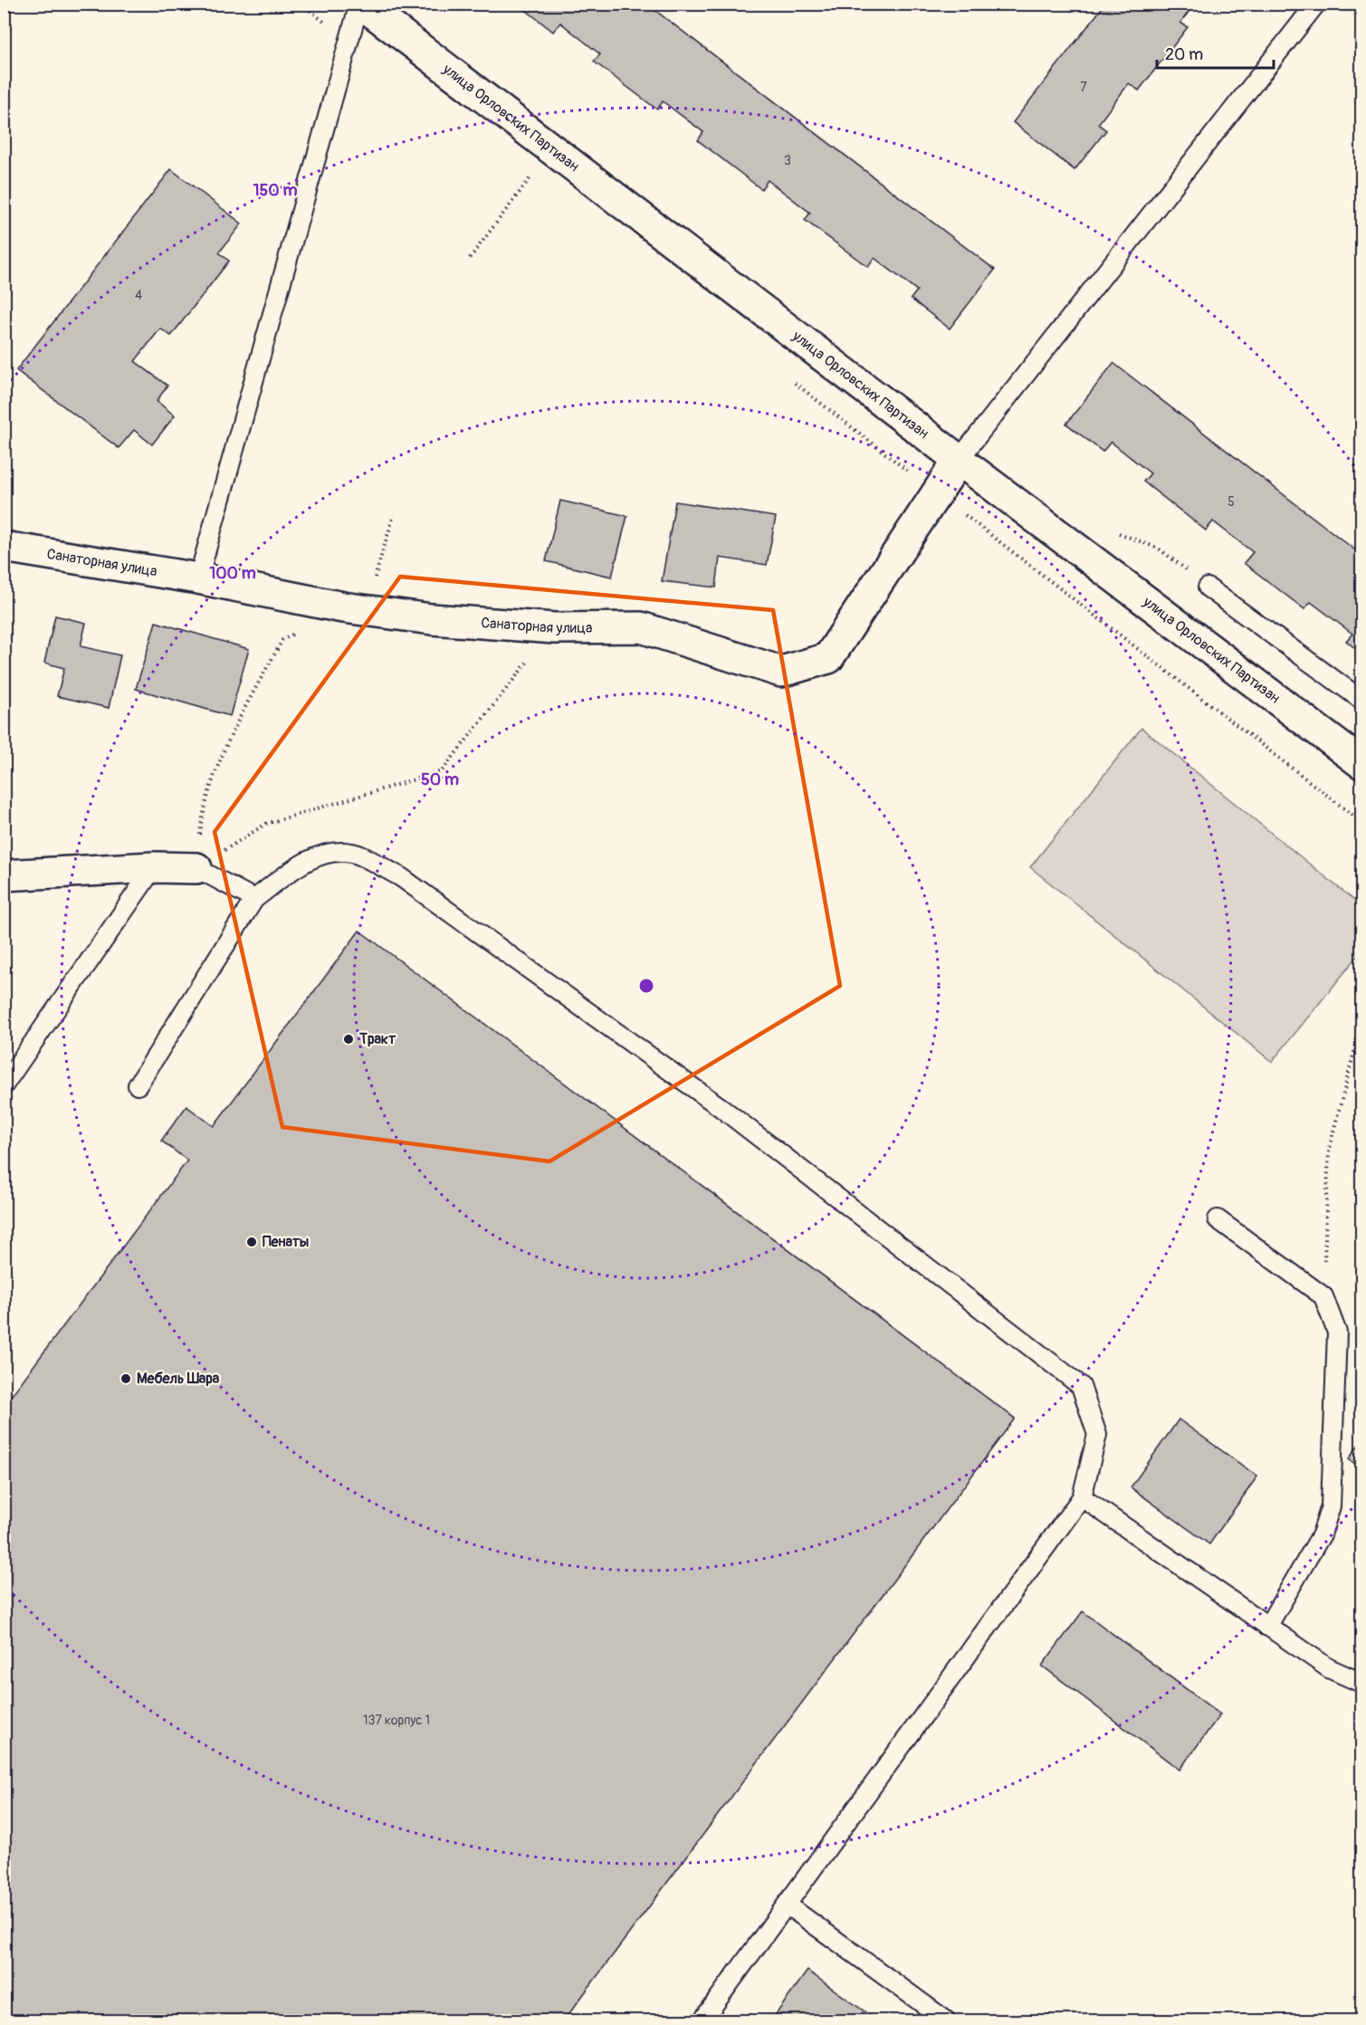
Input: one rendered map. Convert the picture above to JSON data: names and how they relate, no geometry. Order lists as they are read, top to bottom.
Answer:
{
  "streets": {
    "street": ["улица Орловских Партизан", "Санаторная улица"]
  },
  "crossings": [
    ["улица Орловских Партизан", "Санаторная улица"]
  ],
  "places": ["Тракт", "Пенаты", "Мебель Шара"],
  "house_numbers": [
    "7",
    "3",
    "4",
    "5",
    "137 корпус 1"
  ],
  "scale_bar": "20 m",
  "rings": ["150 m", "100 m", "50 m"]
}
